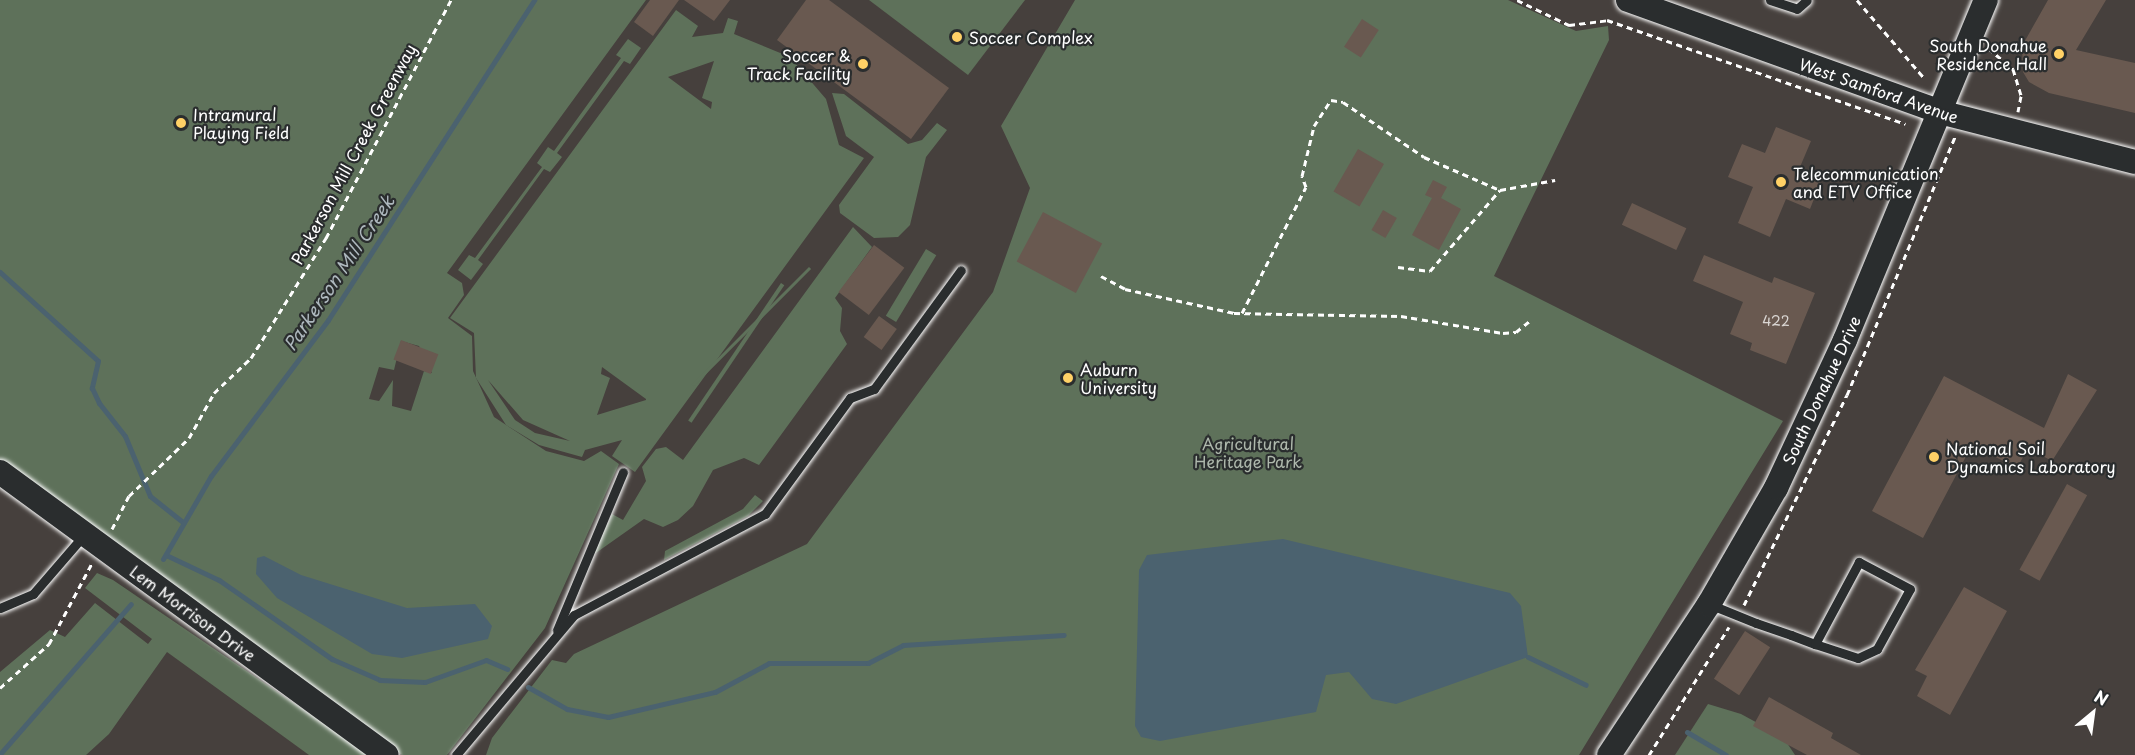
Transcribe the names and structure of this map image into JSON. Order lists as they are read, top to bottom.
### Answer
{
  "streets": {
    "street": ["West Samford Avenue", "South Donahue Drive", "Lem Morrison Drive"],
    "path": ["Parkerson Mill Creek Greenway"]
  },
  "crossings": [
    ["West Samford Avenue", "South Donahue Drive"],
    ["Parkerson Mill Creek Greenway", "Lem Morrison Drive"]
  ],
  "water": ["Parkerson Mill Creek"],
  "parks": ["Agricultural Heritage Park"],
  "places": [
    "Soccer Complex",
    "South Donahue Residence Hall",
    "Soccer & Track Facility",
    "Intramural Playing Field",
    "Telecommunication and ETV Office",
    "Auburn University",
    "National Soil Dynamics Laboratory"
  ],
  "house_numbers": ["422"],
  "north": "top right"
}
